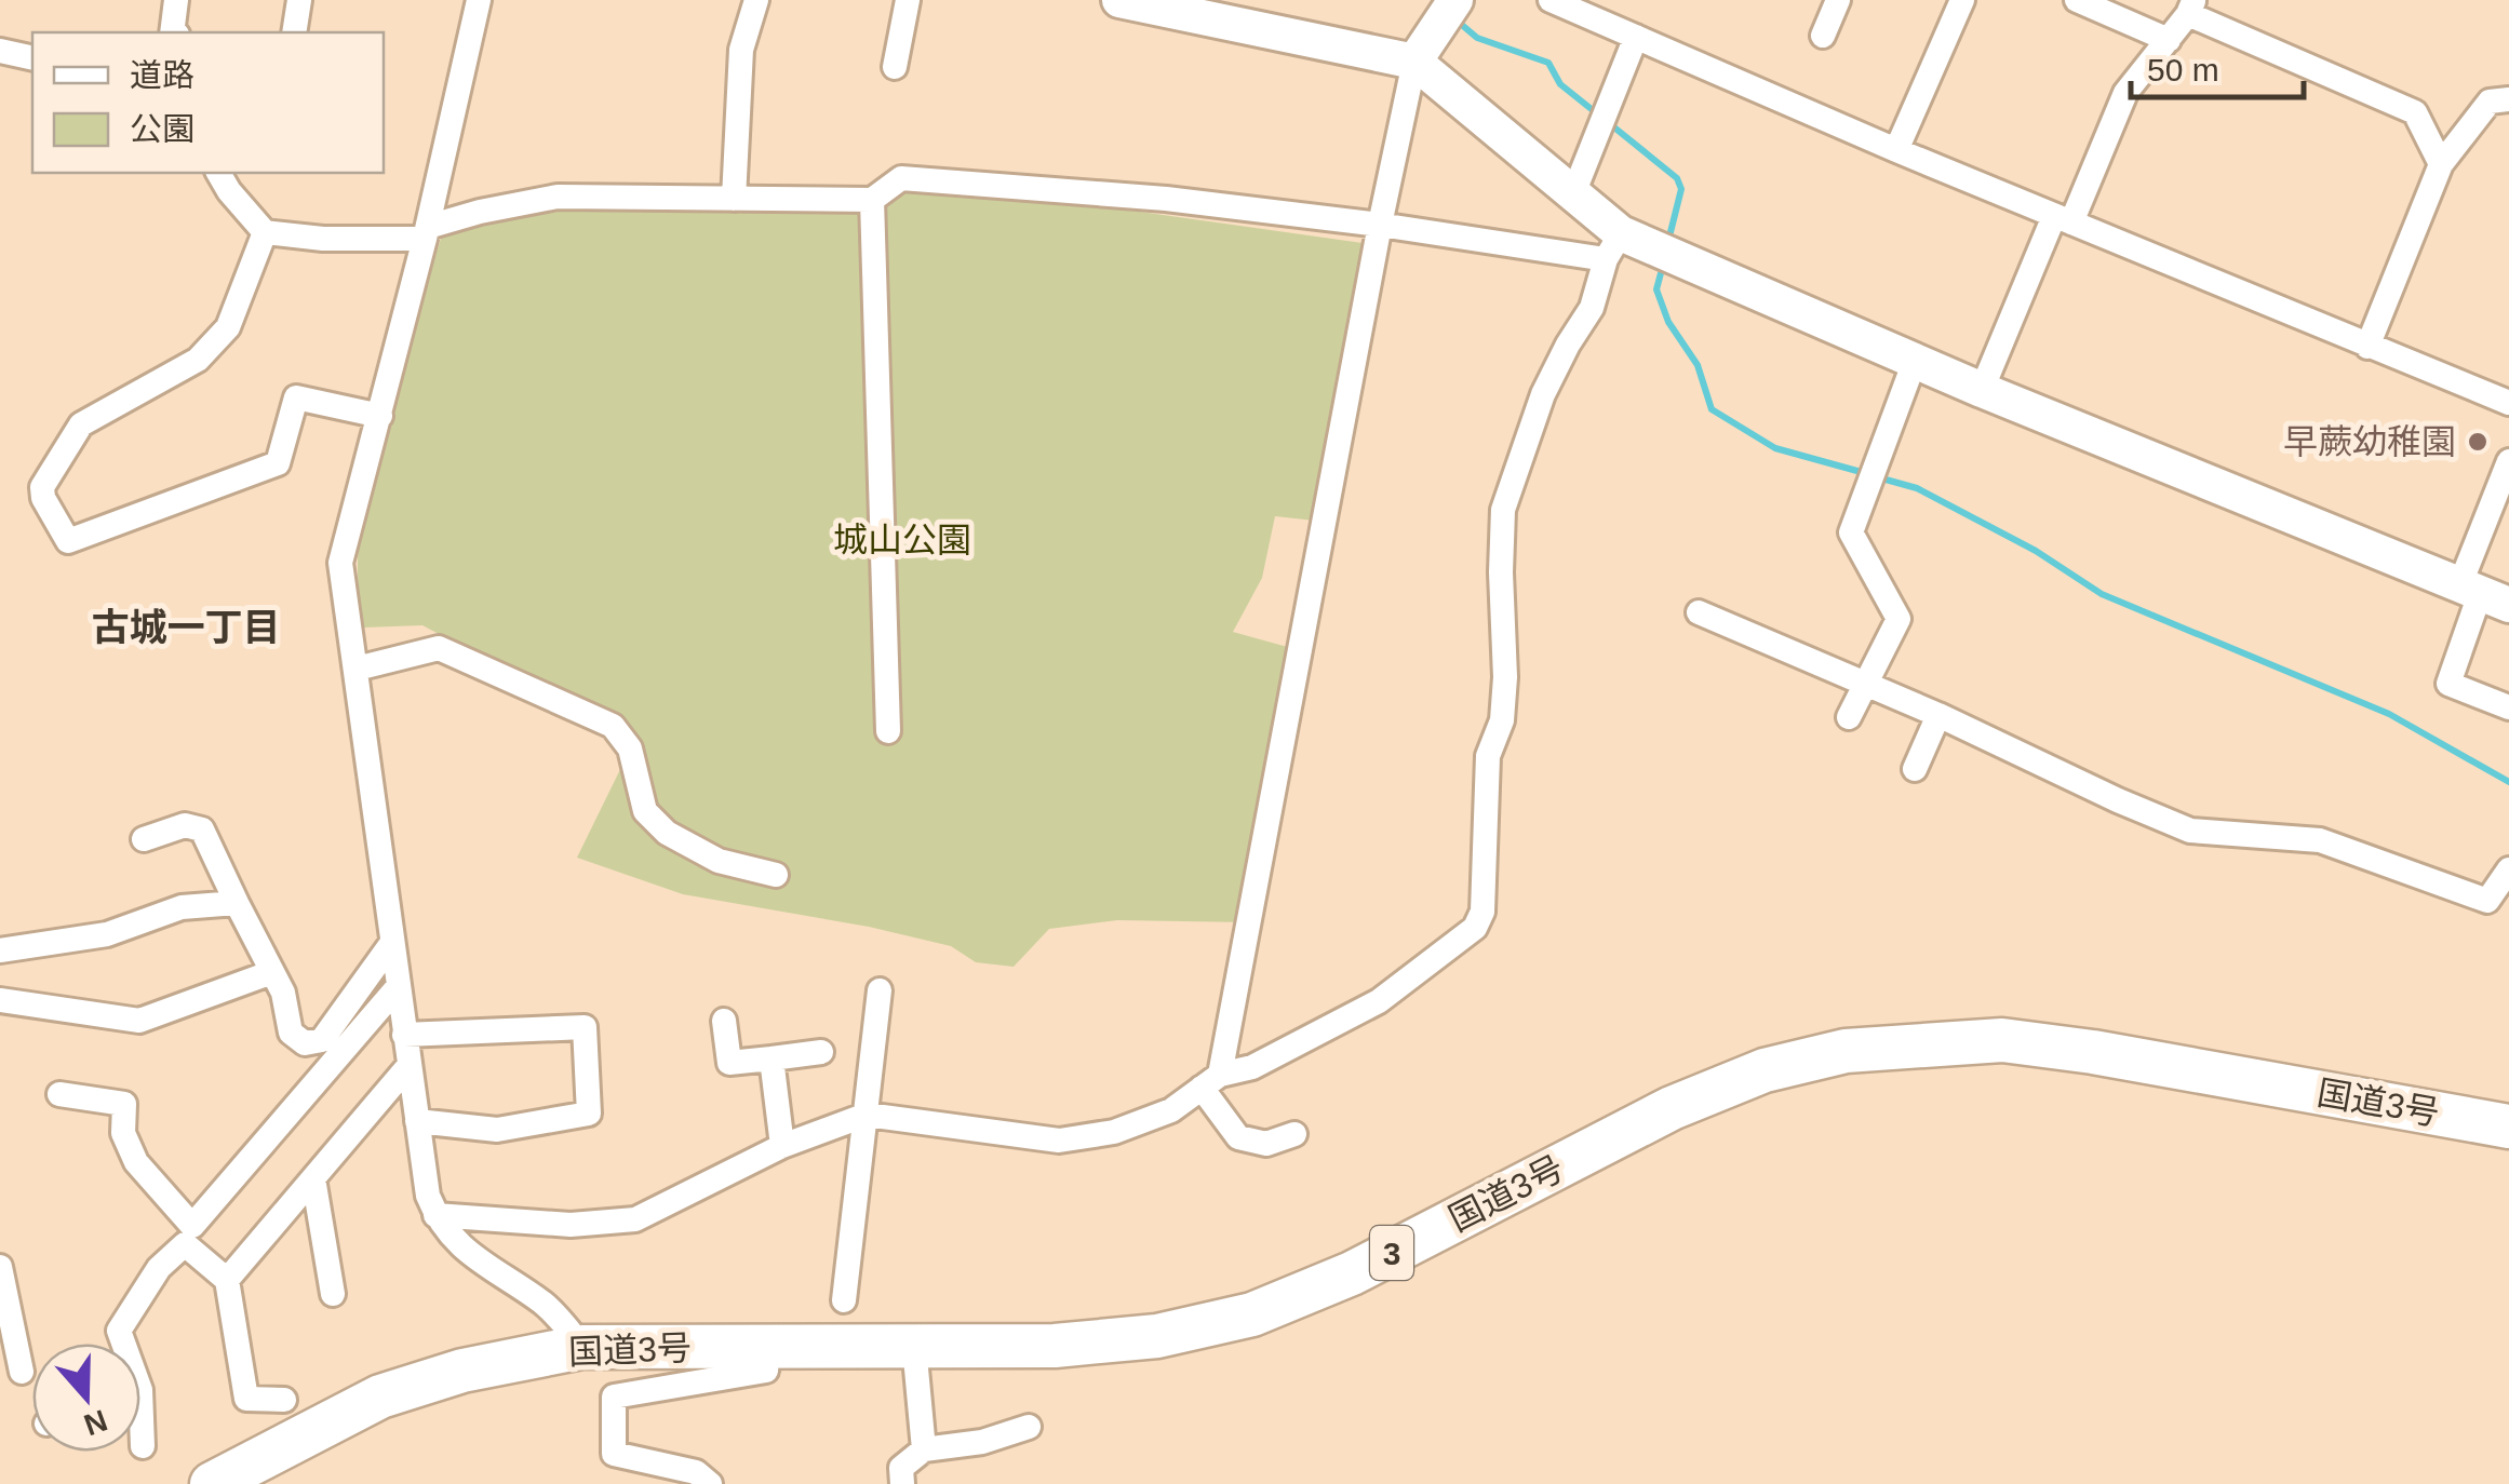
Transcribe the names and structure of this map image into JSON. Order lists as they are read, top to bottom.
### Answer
{
  "streets": {
    "highway": ["国道3号", "3"]
  },
  "districts": ["古城一丁目"],
  "parks": ["城山公園"],
  "places": ["早蕨幼稚園"],
  "legend": ["道路", "公園"],
  "scale_bar": "50 m",
  "north": "bottom"
}
